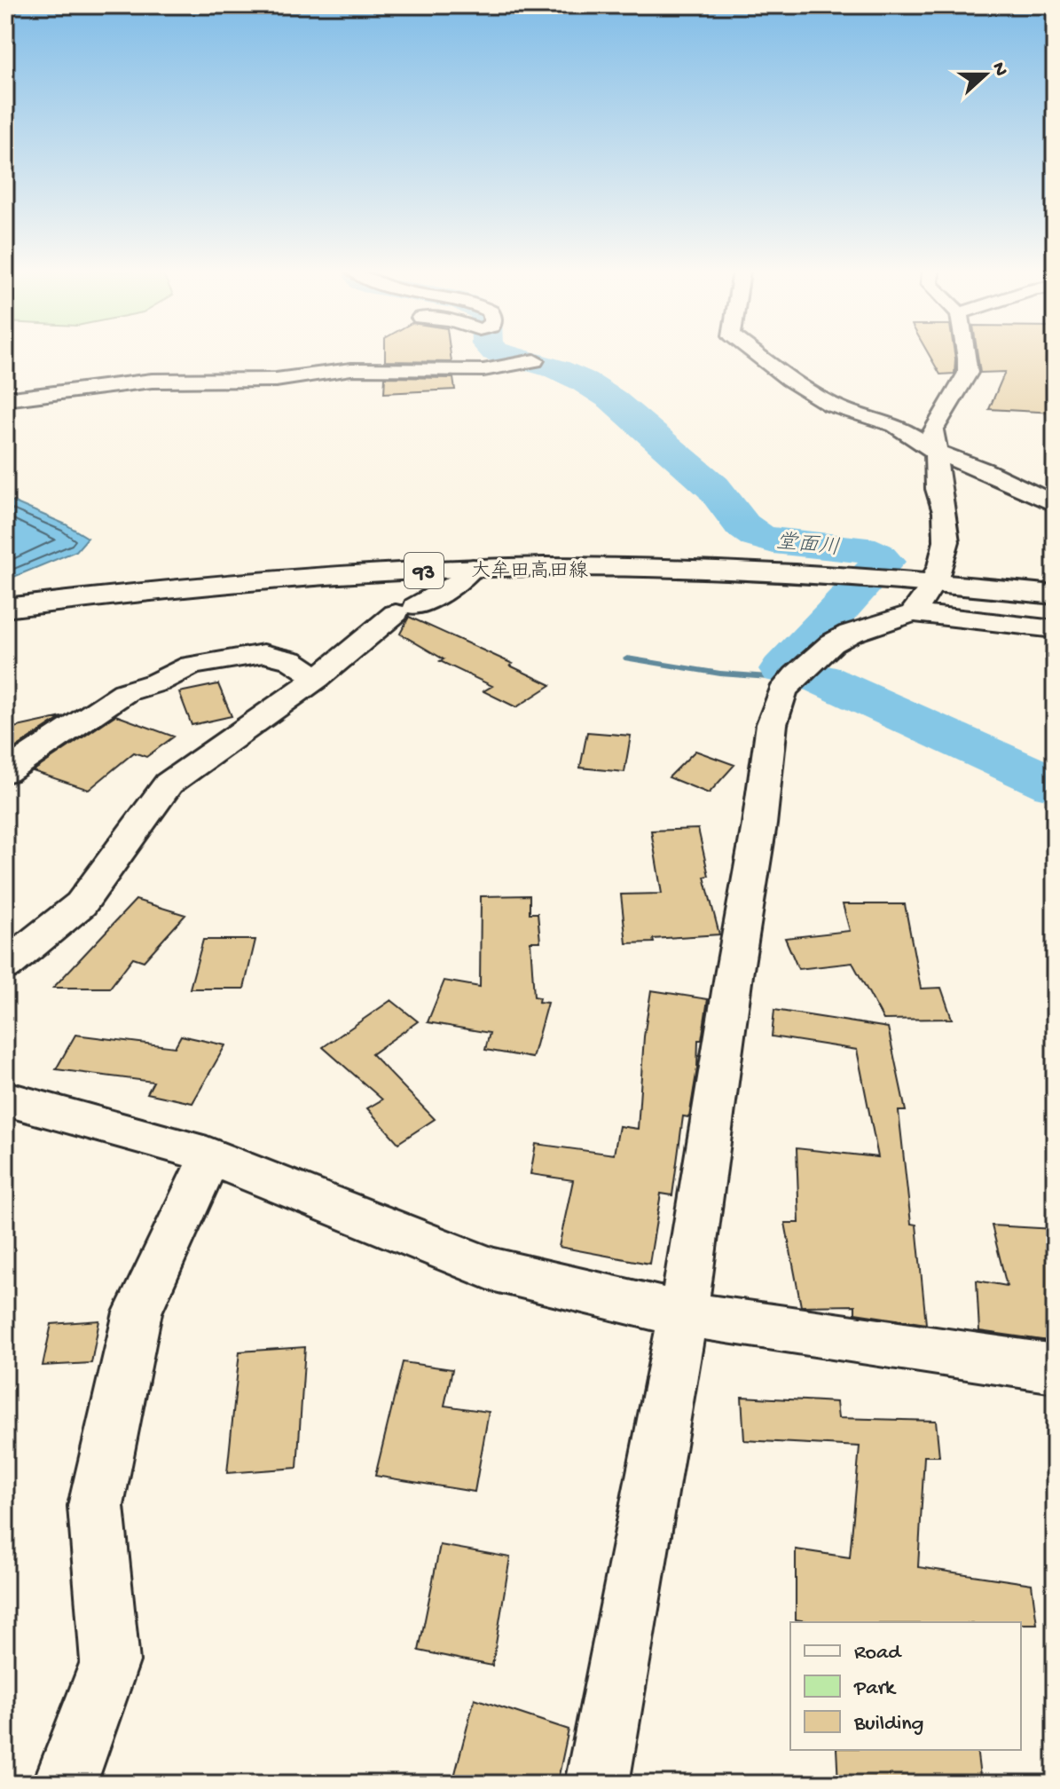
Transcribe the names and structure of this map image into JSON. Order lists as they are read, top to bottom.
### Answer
{
  "streets": {
    "main road": ["大牟田高田線", "93"]
  },
  "water": ["堂面川"],
  "legend": ["Road", "Park", "Building"],
  "north": "right"
}
